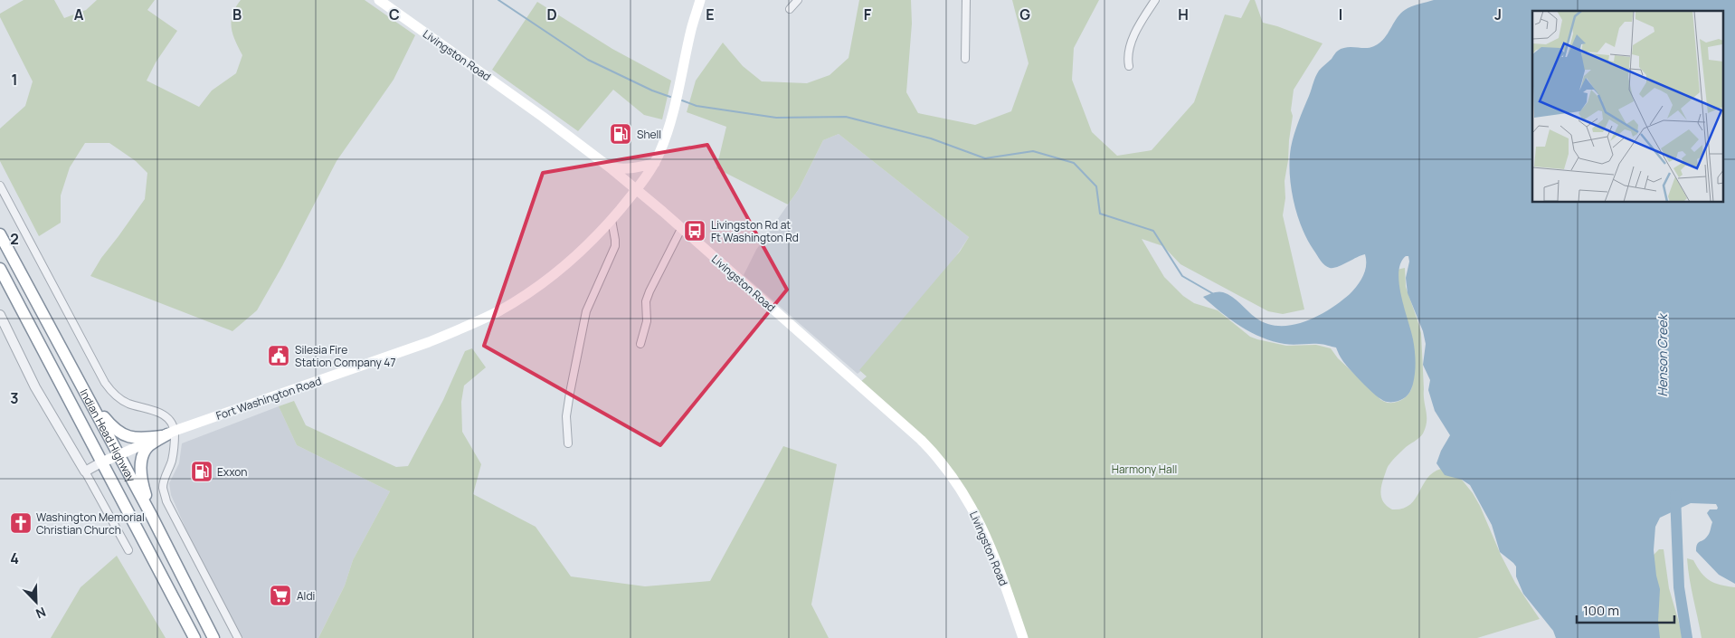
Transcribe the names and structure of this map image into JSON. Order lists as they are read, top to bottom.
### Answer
{
  "streets": {
    "highway": ["Indian Head Highway"],
    "main road": ["Livingston Road", "Fort Washington Road"]
  },
  "crossings": [
    ["Livingston Road", "Fort Washington Road"],
    ["Fort Washington Road", "Indian Head Highway"]
  ],
  "water": ["Henson Creek"],
  "parks": ["Harmony Hall"],
  "places": {
    "fuel station": ["Shell", "Exxon"],
    "bus stop": ["Livingston Rd at Ft Washington Rd"],
    "public building": ["Silesia Fire Station Company 47"],
    "church": ["Washington Memorial Christian Church"],
    "supermarket": ["Aldi"]
  },
  "scale_bar": "100 m",
  "north": "bottom right",
  "grid": {
    "columns": [
      "A",
      "B",
      "C",
      "D",
      "E",
      "F",
      "G",
      "H",
      "I",
      "J"
    ],
    "rows": [
      "1",
      "2",
      "3",
      "4"
    ]
  }
}
